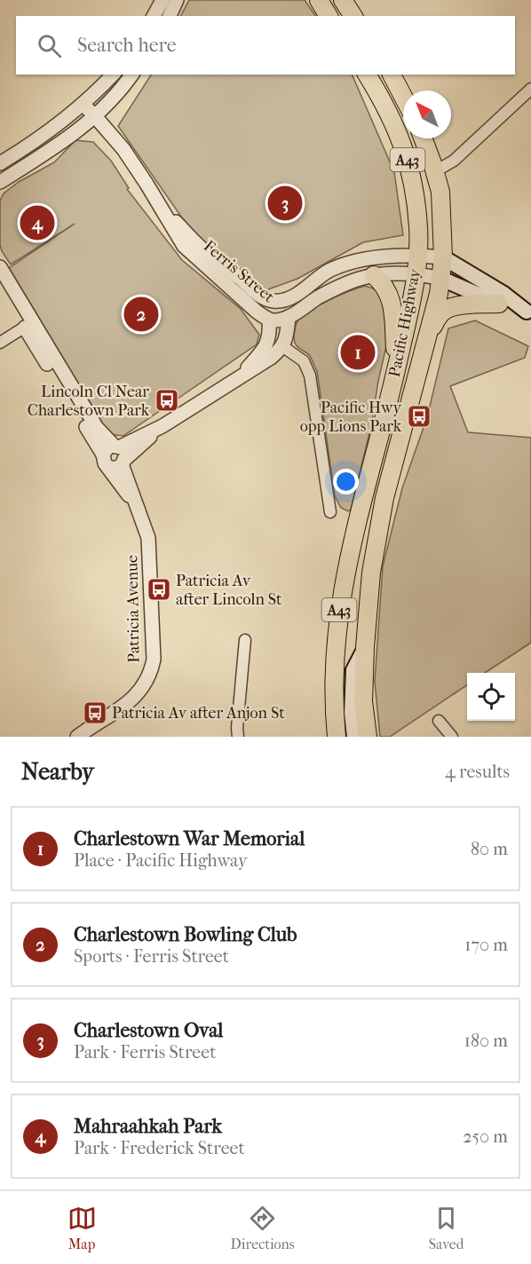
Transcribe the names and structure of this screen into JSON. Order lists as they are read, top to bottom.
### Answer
{
  "streets": {
    "highway": ["A43", "Pacific Highway"],
    "street": ["Ferris Street", "Patricia Avenue"]
  },
  "crossings": [
    ["Ferris Street", "Pacific Highway"]
  ],
  "places": {
    "bus stop": [
      "Lincoln Cl Near Charlestown Park",
      "Pacific Hwy opp Lions Park",
      "Patricia Av after Lincoln St",
      "Patricia Av after Anjon St"
    ]
  },
  "north": "top left",
  "page": {
    "search": "Search here",
    "pins": [
      "3",
      "4",
      "2",
      "1"
    ],
    "heading": ["Nearby", "4 results"],
    "list": [
      {
        "mark": "1",
        "name": "Charlestown War Memorial",
        "note": "Place · Pacific Highway",
        "value": "80 m"
      },
      {
        "mark": "2",
        "name": "Charlestown Bowling Club",
        "note": "Sports · Ferris Street",
        "value": "170 m"
      },
      {
        "mark": "3",
        "name": "Charlestown Oval",
        "note": "Park · Ferris Street",
        "value": "180 m"
      },
      {
        "mark": "4",
        "name": "Mahraahkah Park",
        "note": "Park · Frederick Street",
        "value": "250 m"
      }
    ],
    "nav": ["Map", "Directions", "Saved"]
  }
}
